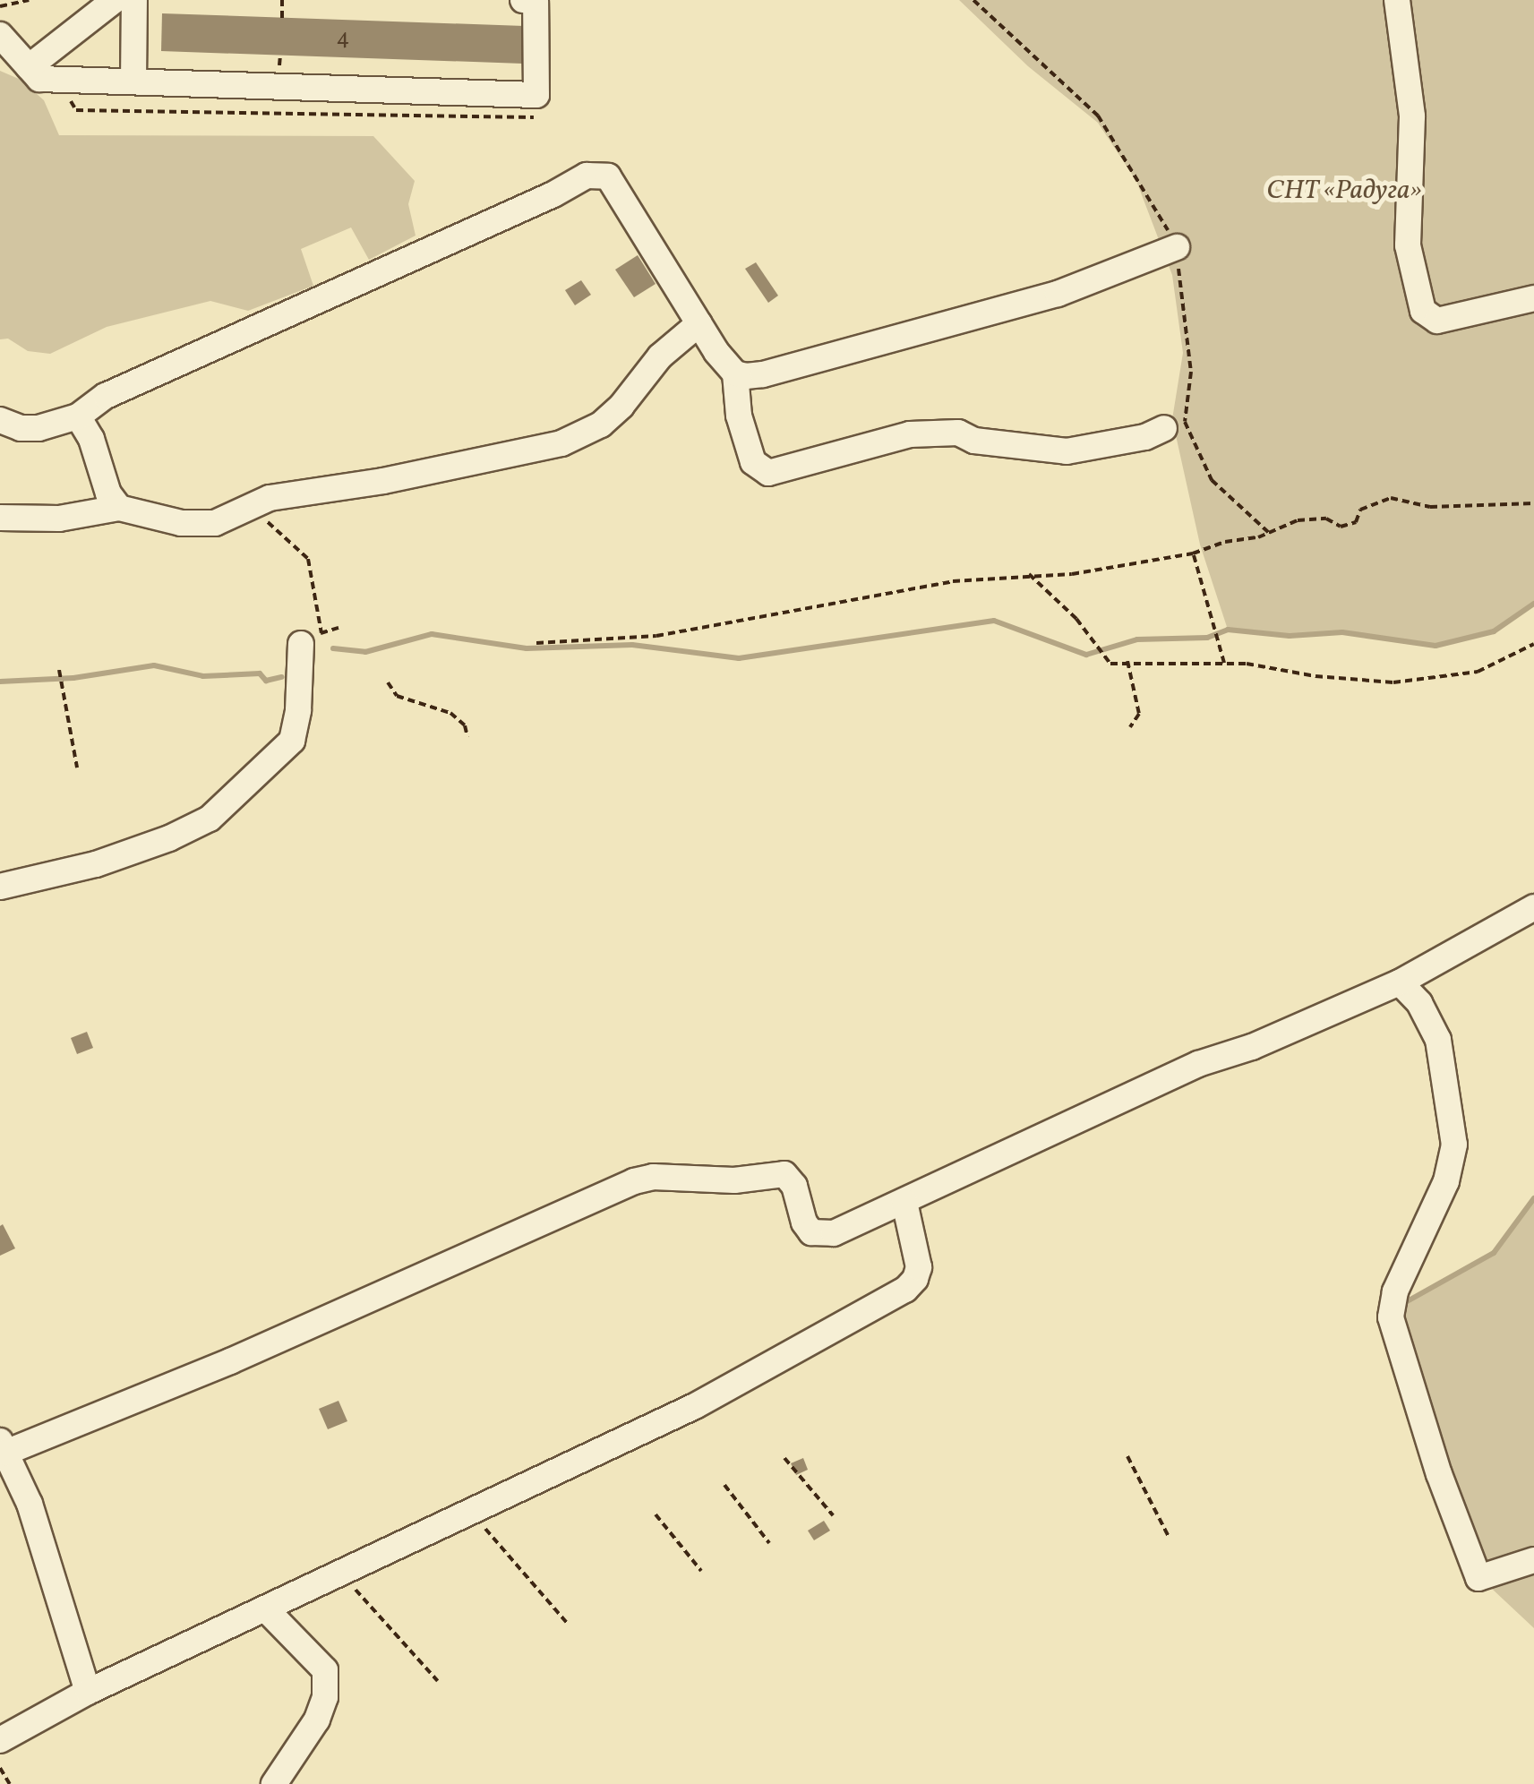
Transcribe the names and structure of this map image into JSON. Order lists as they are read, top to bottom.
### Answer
{
  "parks": ["СНТ «Радуга»"],
  "house_numbers": ["4"]
}
